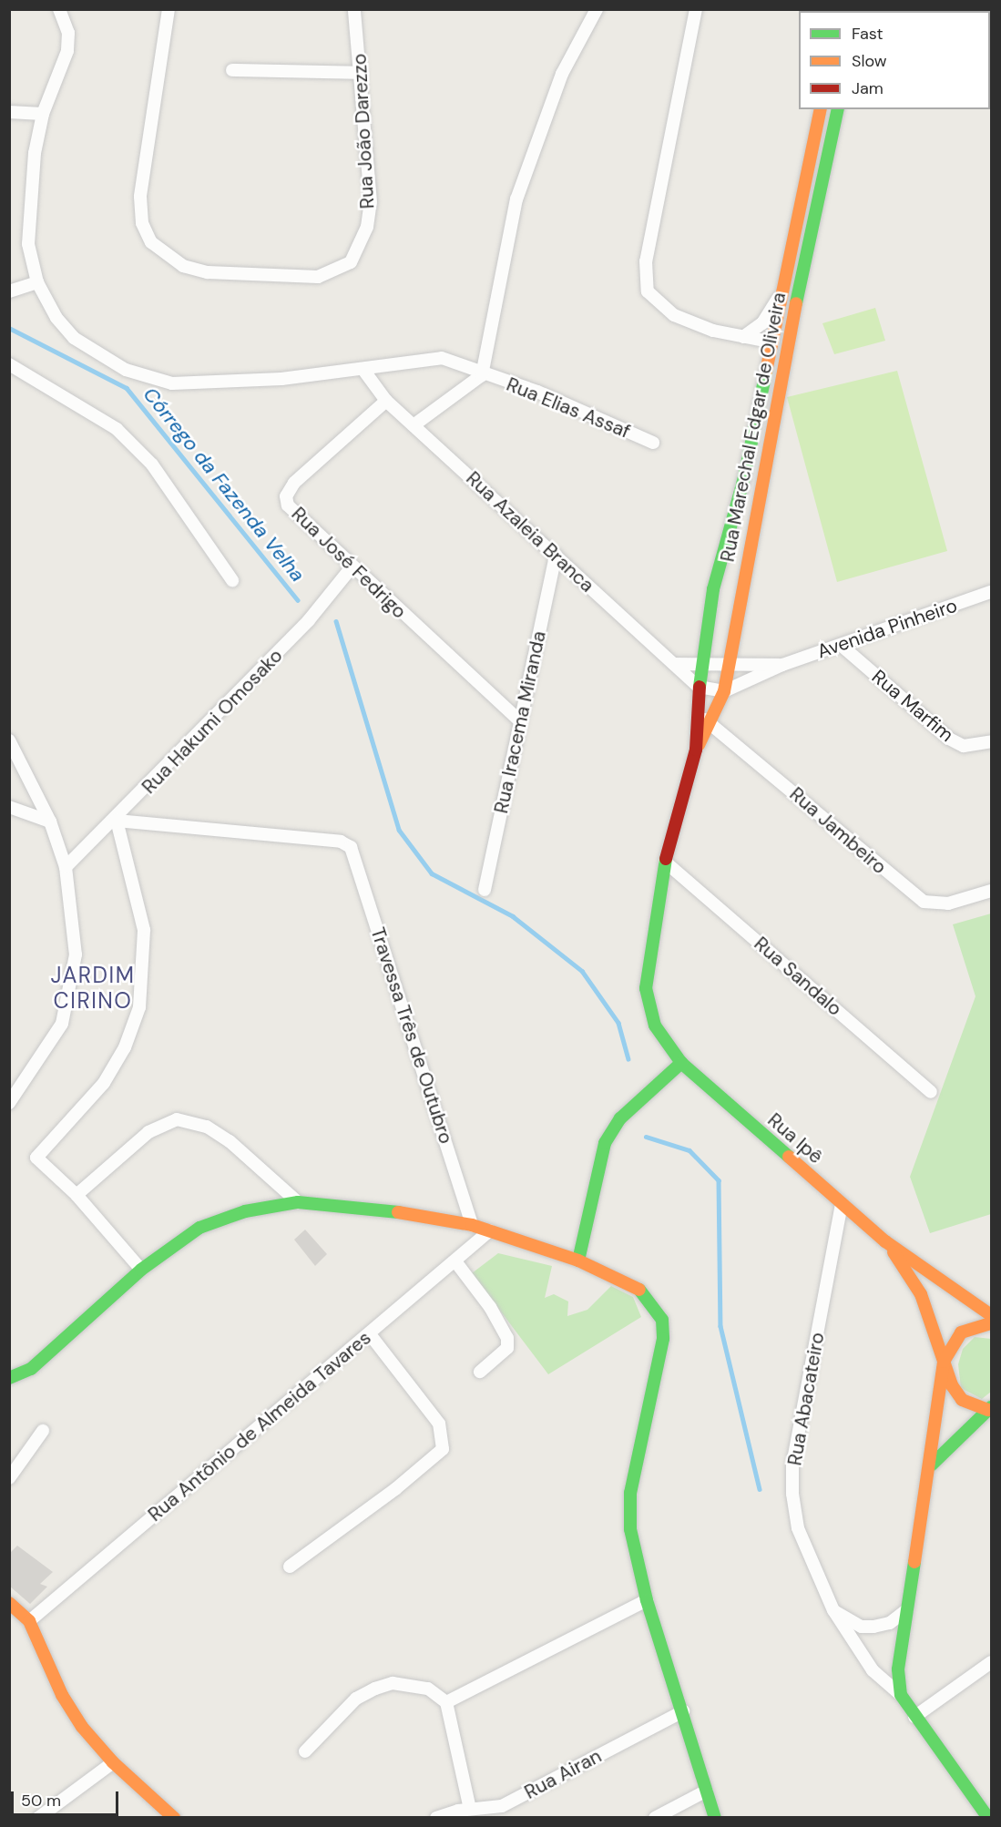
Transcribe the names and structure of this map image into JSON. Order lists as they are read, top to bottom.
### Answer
{
  "streets": {
    "main road": ["Rua Marechal Edgar de Oliveira", "Rua Ipê"],
    "street": [
      "Rua João Darezzo",
      "Rua Elias Assaf",
      "Rua Azaleia Branca",
      "Rua José Fedrigo",
      "Avenida Pinheiro",
      "Rua Marfim",
      "Rua Hakumi Omosako",
      "Rua Iracema Miranda",
      "Rua Jambeiro",
      "Rua Sandalo",
      "Travessa Três de Outubro",
      "Rua Abacateiro",
      "Rua Antônio de Almeida Tavares",
      "Rua Airan"
    ]
  },
  "crossings": [
    ["Rua Elias Assaf", "Rua Azaleia Branca"],
    ["Rua Marechal Edgar de Oliveira", "Rua Azaleia Branca"],
    ["Rua Marechal Edgar de Oliveira", "Avenida Pinheiro"],
    ["Rua Marechal Edgar de Oliveira", "Rua Jambeiro"],
    ["Rua Marechal Edgar de Oliveira", "Rua Sandalo"],
    ["Rua Marechal Edgar de Oliveira", "Rua Ipê"],
    ["Rua Azaleia Branca", "Rua José Fedrigo"],
    ["Rua Azaleia Branca", "Rua Iracema Miranda"],
    ["Rua José Fedrigo", "Rua Hakumi Omosako"],
    ["Rua José Fedrigo", "Rua Iracema Miranda"],
    ["Avenida Pinheiro", "Rua Marfim"],
    ["Rua Hakumi Omosako", "Travessa Três de Outubro"],
    ["Rua Ipê", "Rua Abacateiro"]
  ],
  "districts": ["JARDIM CIRINO"],
  "water": ["Córrego da Fazenda Velha"],
  "legend": ["Fast", "Slow", "Jam"],
  "scale_bar": "50 m"
}
